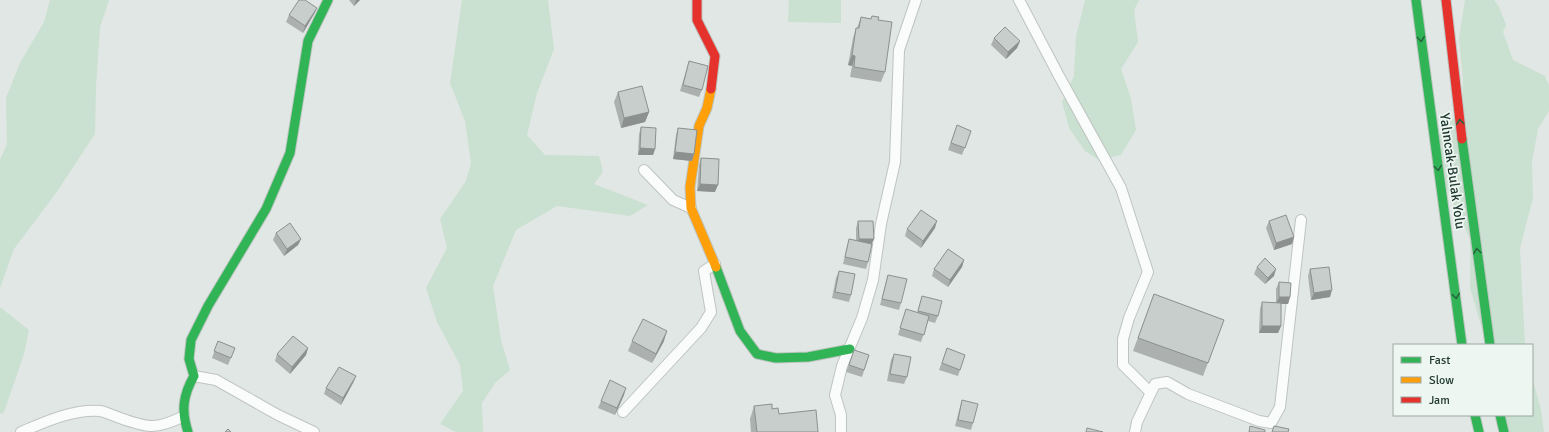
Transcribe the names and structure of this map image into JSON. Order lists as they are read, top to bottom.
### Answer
{
  "streets": {
    "street": ["Yalıncak-Bulak Yolu"]
  },
  "legend": ["Fast", "Slow", "Jam"]
}
